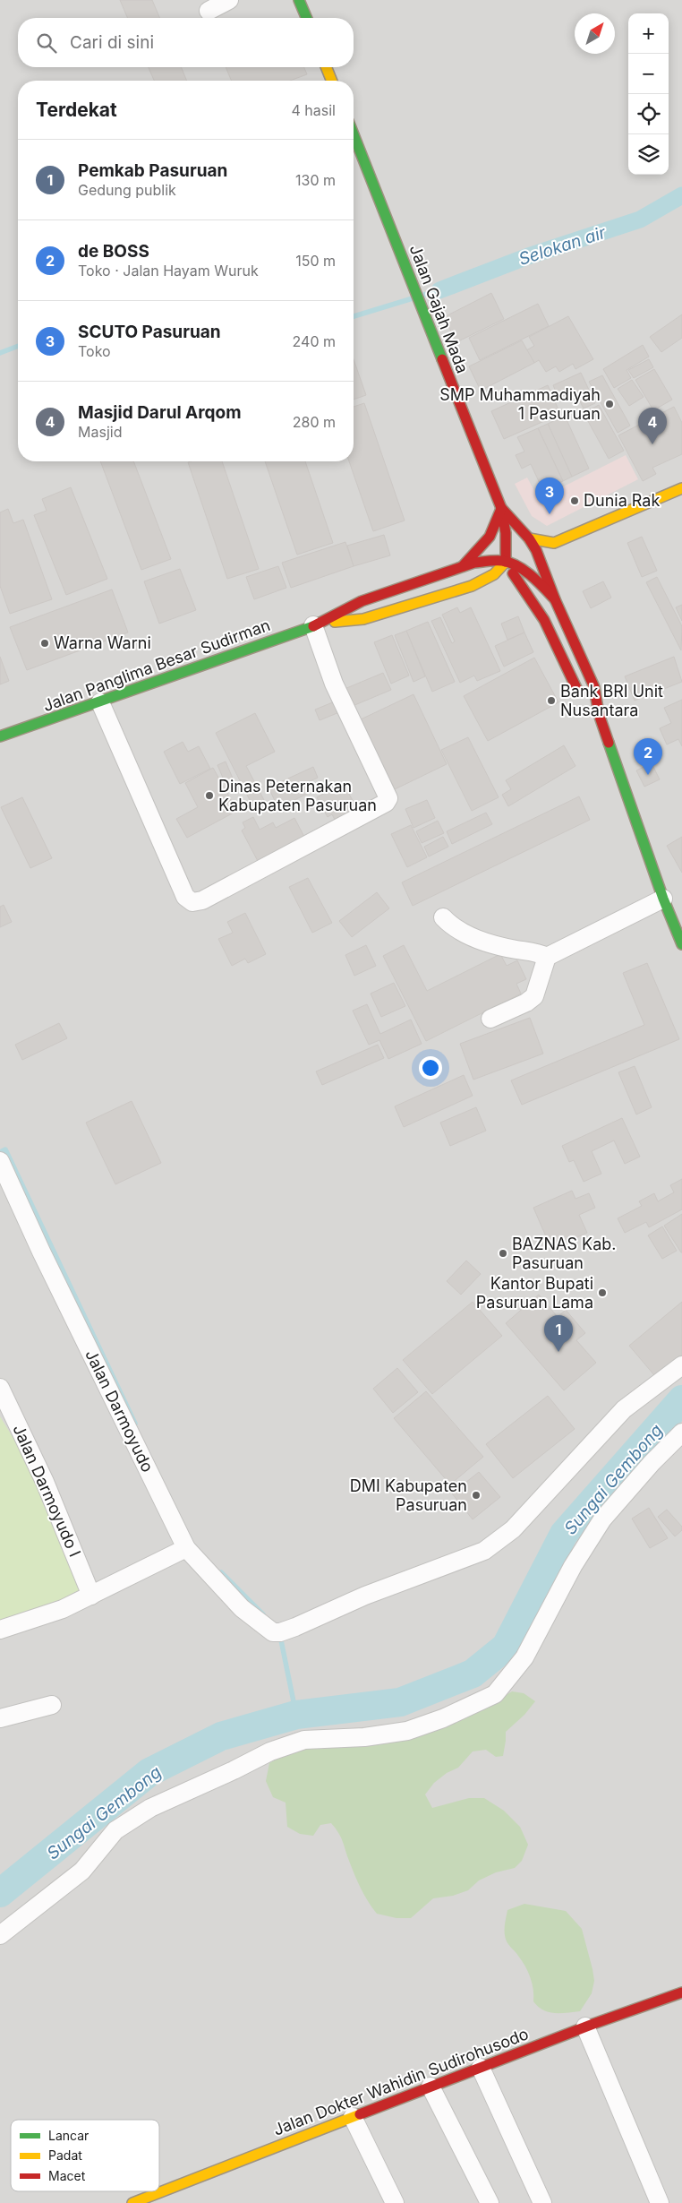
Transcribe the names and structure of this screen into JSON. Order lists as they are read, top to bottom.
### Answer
{
  "streets": {
    "main road": ["Jalan Gajah Mada", "Jalan Panglima Besar Sudirman", "Jalan Dokter Wahidin Sudirohusodo"],
    "street": ["Jalan Darmoyudo", "Jalan Darmoyudo I"]
  },
  "water": ["Selokan air", "Sungai Gembong"],
  "places": [
    "SMP Muhammadiyah 1 Pasuruan",
    "Dunia Rak",
    "Warna Warni",
    "Bank BRI Unit Nusantara",
    "Dinas Peternakan Kabupaten Pasuruan",
    "BAZNAS Kab. Pasuruan",
    "Kantor Bupati Pasuruan Lama",
    "DMI Kabupaten Pasuruan"
  ],
  "legend": ["Lancar", "Padat", "Macet"],
  "north": "top right",
  "page": {
    "map_buttons": ["+", "−"],
    "search": "Cari di sini",
    "heading": ["Terdekat", "4 hasil"],
    "list": [
      {
        "mark": "1",
        "name": "Pemkab Pasuruan",
        "note": "Gedung publik",
        "value": "130 m"
      },
      {
        "mark": "2",
        "name": "de BOSS",
        "note": "Toko · Jalan Hayam Wuruk",
        "value": "150 m"
      },
      {
        "mark": "3",
        "name": "SCUTO Pasuruan",
        "note": "Toko",
        "value": "240 m"
      },
      {
        "mark": "4",
        "name": "Masjid Darul Arqom",
        "note": "Masjid",
        "value": "280 m"
      }
    ],
    "pins": [
      "4",
      "3",
      "2",
      "1"
    ]
  }
}
